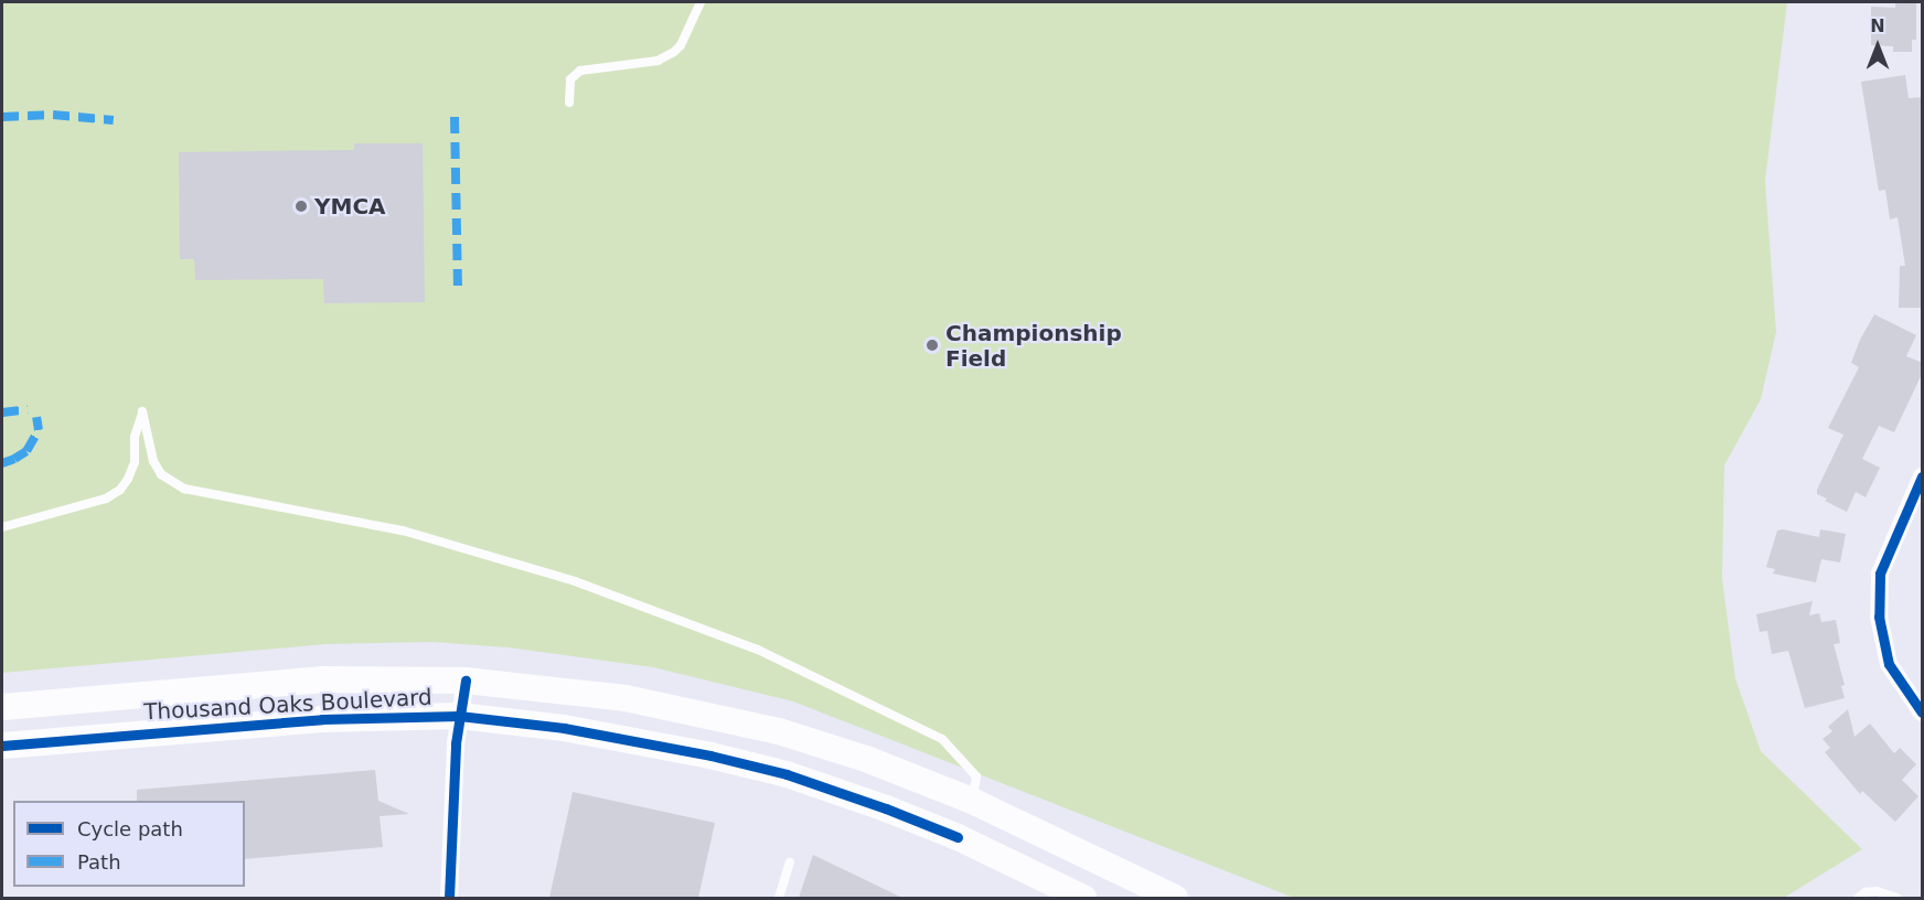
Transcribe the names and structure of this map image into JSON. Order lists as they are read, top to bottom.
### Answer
{
  "streets": {
    "main road": ["Thousand Oaks Boulevard"]
  },
  "places": ["YMCA", "Championship Field"],
  "legend": ["Cycle path", "Path"],
  "north": "top"
}
